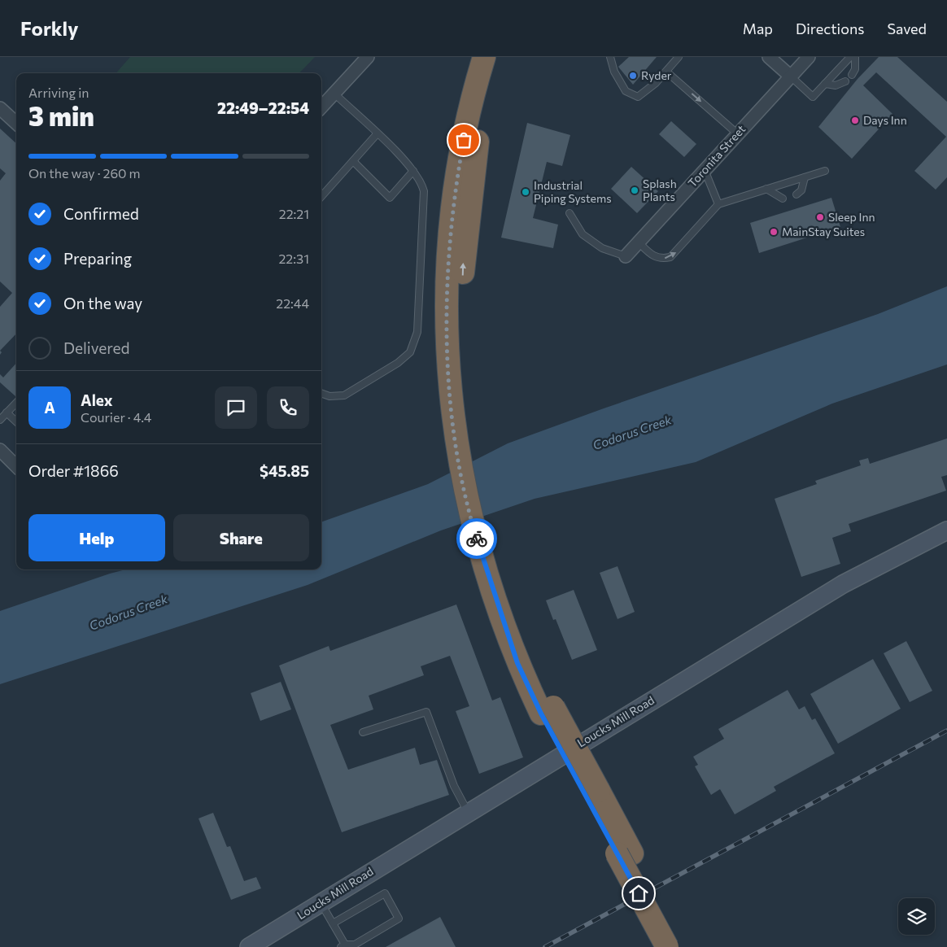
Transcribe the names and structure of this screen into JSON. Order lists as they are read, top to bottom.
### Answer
{
  "streets": {
    "street": ["Toronita Street", "Loucks Mill Road"]
  },
  "water": ["Codorus Creek"],
  "places": [
    "Ryder",
    "Days Inn",
    "Splash Plants",
    "Industrial Piping Systems",
    "Sleep Inn",
    "MainStay Suites"
  ],
  "page": {
    "header": "Forkly",
    "nav": ["Map", "Directions", "Saved"],
    "heading": ["3 min", "Arriving in", "22:49–22:54"],
    "panel": [
      "Alex",
      "Courier · 4.4",
      "Order #1866",
      "$45.85"
    ],
    "bar": "On the way · 260 m",
    "list": [
      ["Confirmed", "22:21"],
      ["Preparing", "22:31"],
      ["On the way", "22:44"],
      "Delivered"
    ],
    "round": "A",
    "buttons": ["Help", "Share"]
  }
}
